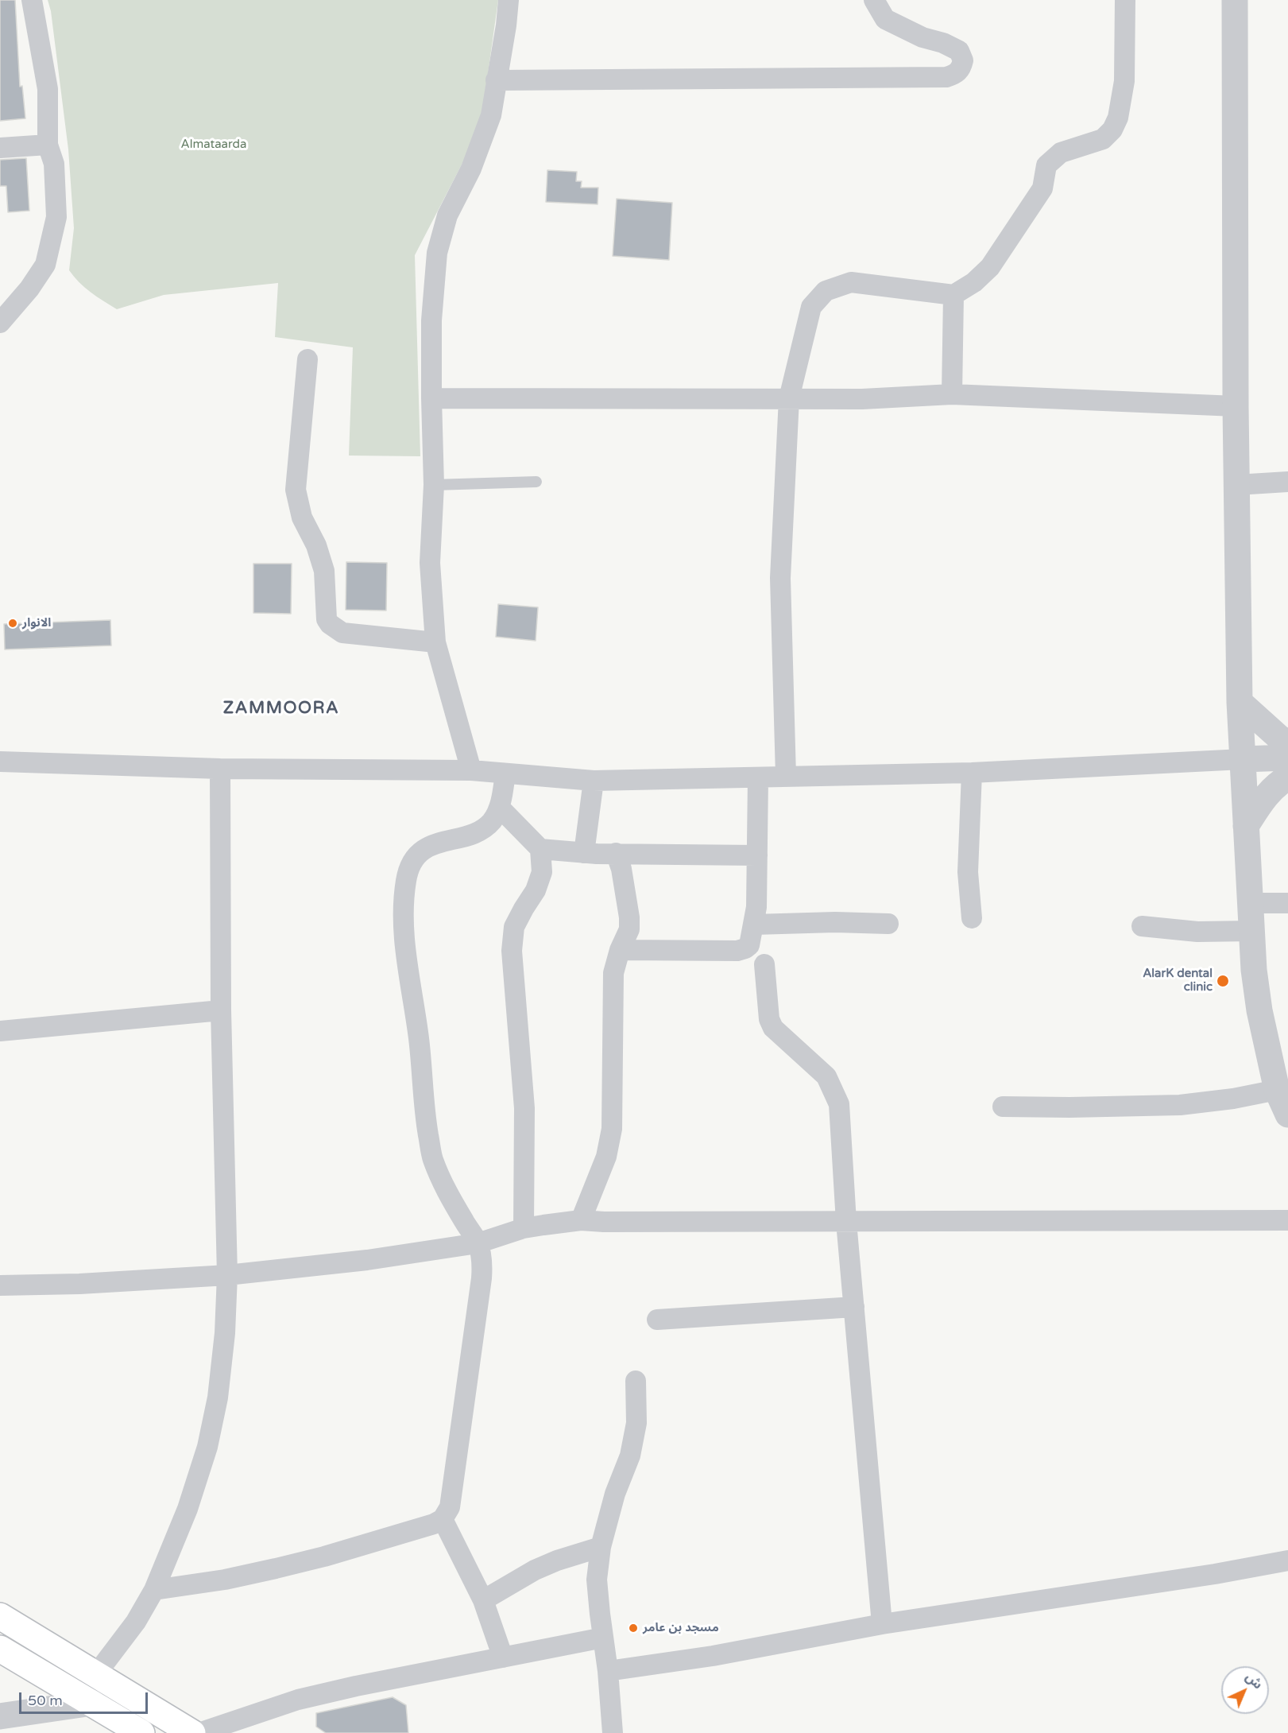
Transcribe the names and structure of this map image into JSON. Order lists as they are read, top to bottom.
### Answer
{
  "districts": ["ZAMMOORA"],
  "parks": ["Almataarda"],
  "places": ["الانوار", "AlarK dental clinic", "مسجد بن عامر"],
  "scale_bar": "50 m",
  "north": "top right"
}
